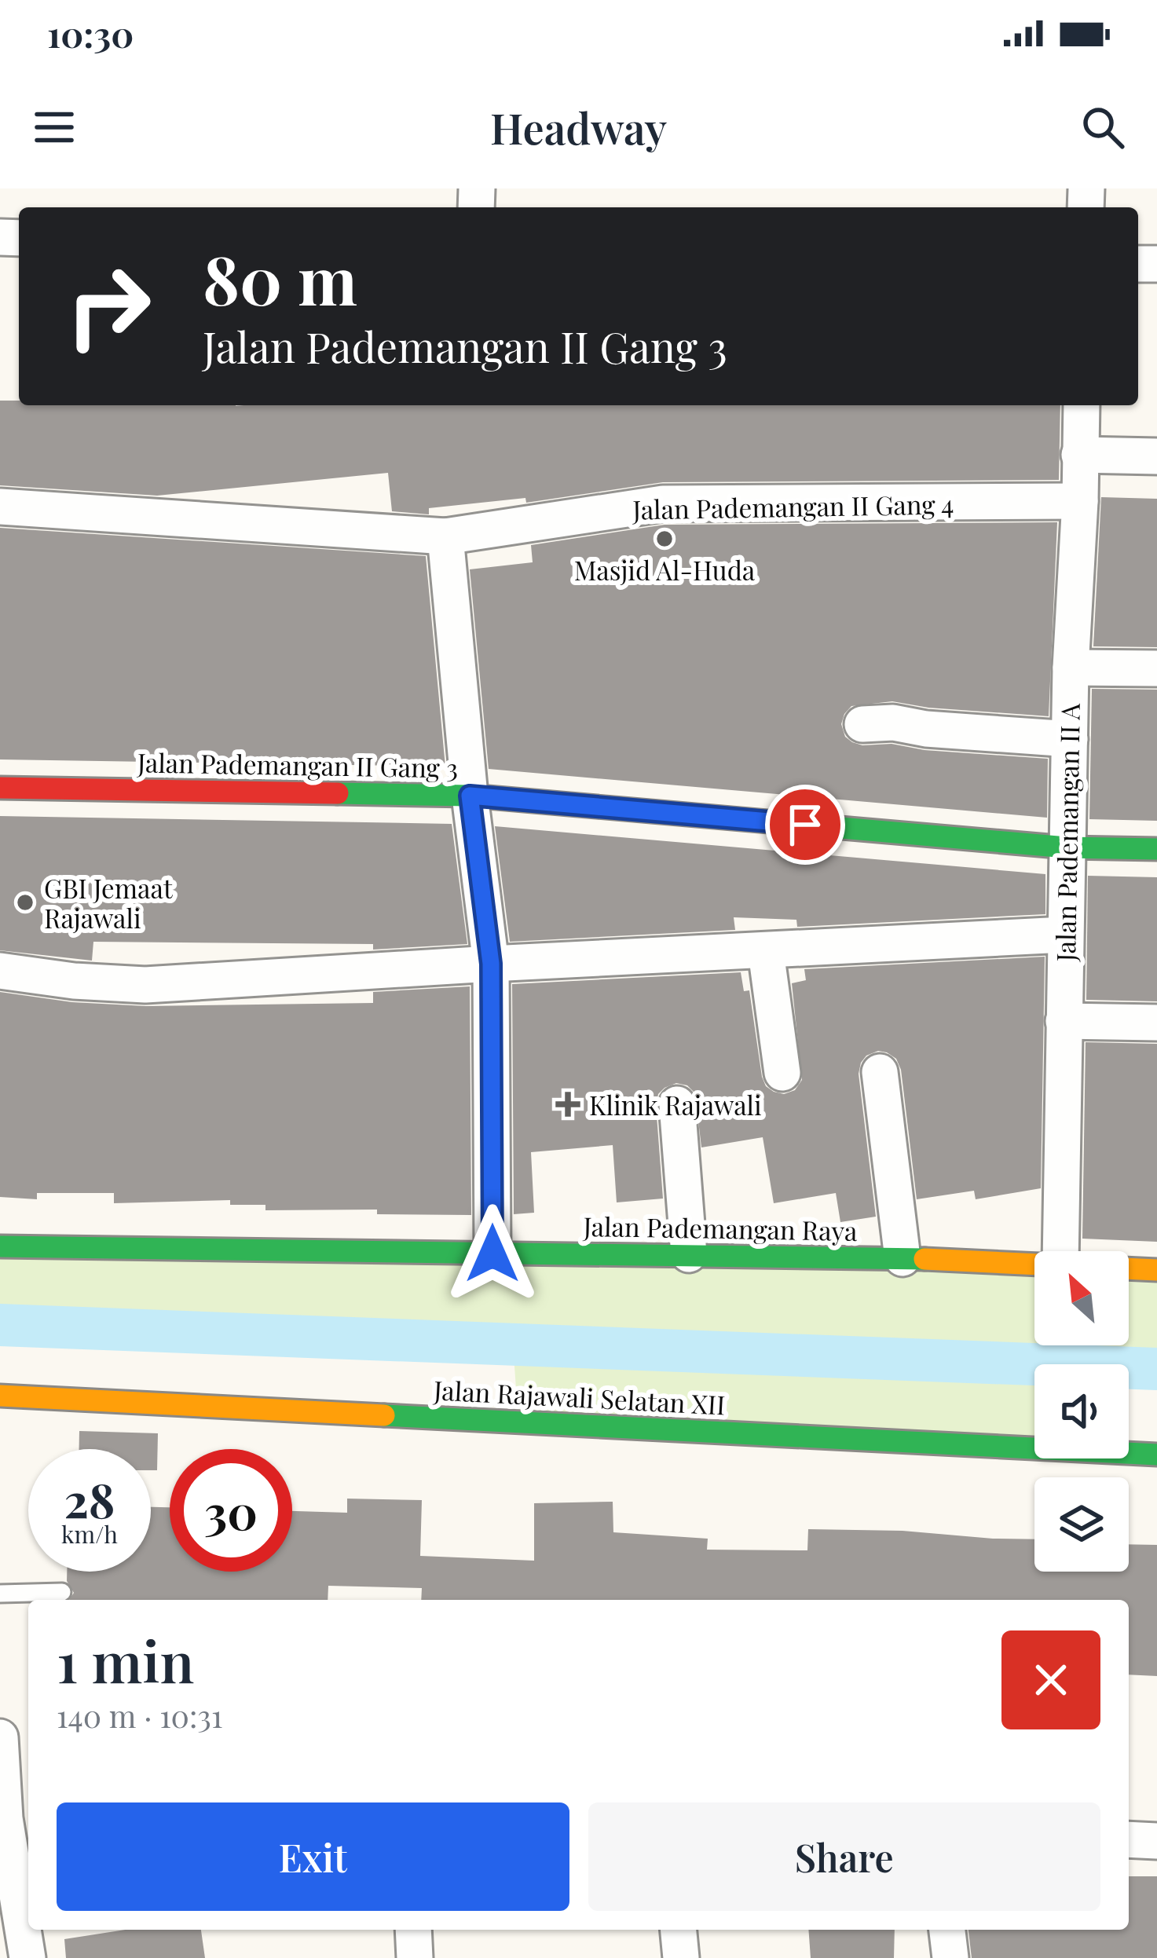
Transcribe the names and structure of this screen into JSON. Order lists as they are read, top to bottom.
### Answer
{
  "streets": {
    "street": [
      "Jalan Pademangan II Gang 4",
      "Jalan Pademangan II Gang 3",
      "Jalan Pademangan II A",
      "Jalan Pademangan Raya",
      "Jalan Rajawali Selatan XII"
    ]
  },
  "crossings": [
    ["Jalan Pademangan II Gang 4", "Jalan Pademangan II A"],
    ["Jalan Pademangan II Gang 3", "Jalan Pademangan II A"]
  ],
  "places": {
    "other": ["Masjid Al-Huda", "GBI Jemaat Rajawali"],
    "health": ["Klinik Rajawali"]
  },
  "north": "top left",
  "page": {
    "status": "10:30",
    "header": "Headway",
    "turn": ["80 m", "Jalan Pademangan II Gang 3"],
    "speed": "28 km/h",
    "limit": "30",
    "heading": ["1 min", "140 m · 10:31"],
    "buttons": ["Exit", "Share"]
  }
}
